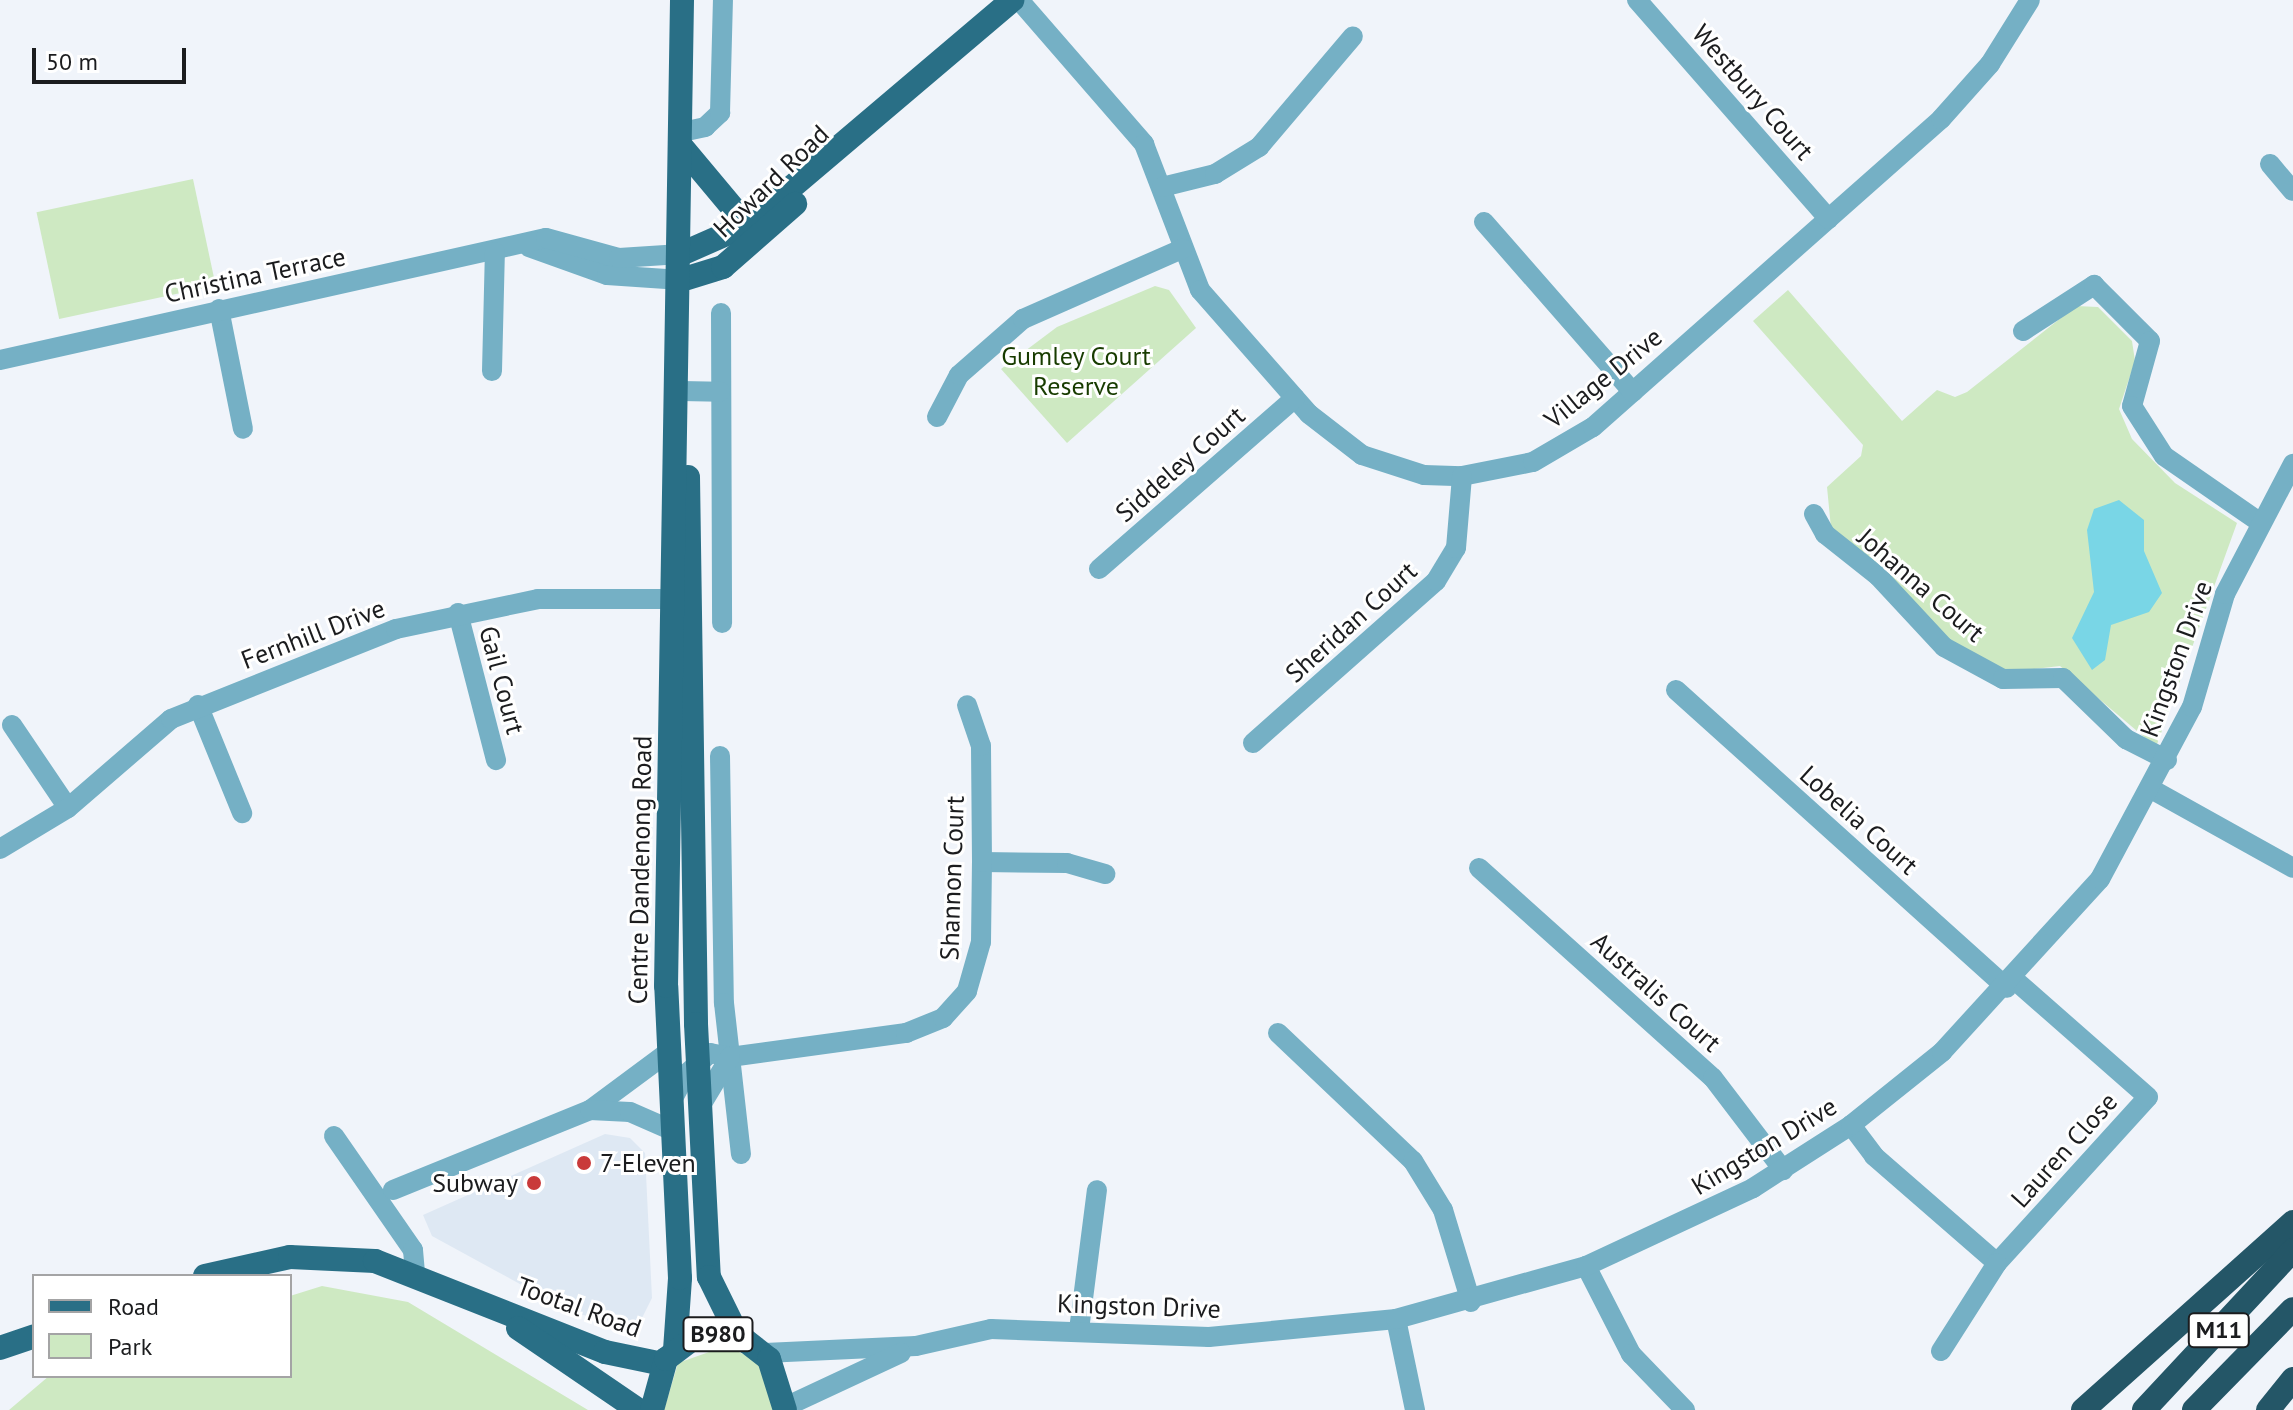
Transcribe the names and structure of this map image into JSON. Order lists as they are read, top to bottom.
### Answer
{
  "streets": {
    "highway": ["M11"],
    "main road": [
      "Howard Road",
      "Centre Dandenong Road",
      "Tootal Road",
      "B980"
    ],
    "street": [
      "Westbury Court",
      "Christina Terrace",
      "Village Drive",
      "Siddeley Court",
      "Johanna Court",
      "Sheridan Court",
      "Fernhill Drive",
      "Kingston Drive",
      "Gail Court",
      "Lobelia Court",
      "Shannon Court",
      "Australis Court",
      "Lauren Close"
    ]
  },
  "crossings": [
    ["Westbury Court", "Village Drive"],
    ["Howard Road", "Christina Terrace"],
    ["Howard Road", "Centre Dandenong Road"],
    ["Christina Terrace", "Centre Dandenong Road"],
    ["Village Drive", "Siddeley Court"],
    ["Village Drive", "Sheridan Court"],
    ["Johanna Court", "Kingston Drive"],
    ["Fernhill Drive", "Gail Court"],
    ["Fernhill Drive", "Centre Dandenong Road"],
    ["Kingston Drive", "Lobelia Court"],
    ["Kingston Drive", "Australis Court"],
    ["Kingston Drive", "Lauren Close"],
    ["Kingston Drive", "B980"],
    ["Lobelia Court", "Lauren Close"],
    ["Centre Dandenong Road", "Shannon Court"],
    ["Centre Dandenong Road", "Tootal Road"],
    ["Centre Dandenong Road", "B980"],
    ["Tootal Road", "B980"]
  ],
  "parks": ["Gumley Court Reserve"],
  "places": ["7-Eleven", "Subway"],
  "legend": ["Road", "Park"],
  "scale_bar": "50 m"
}
